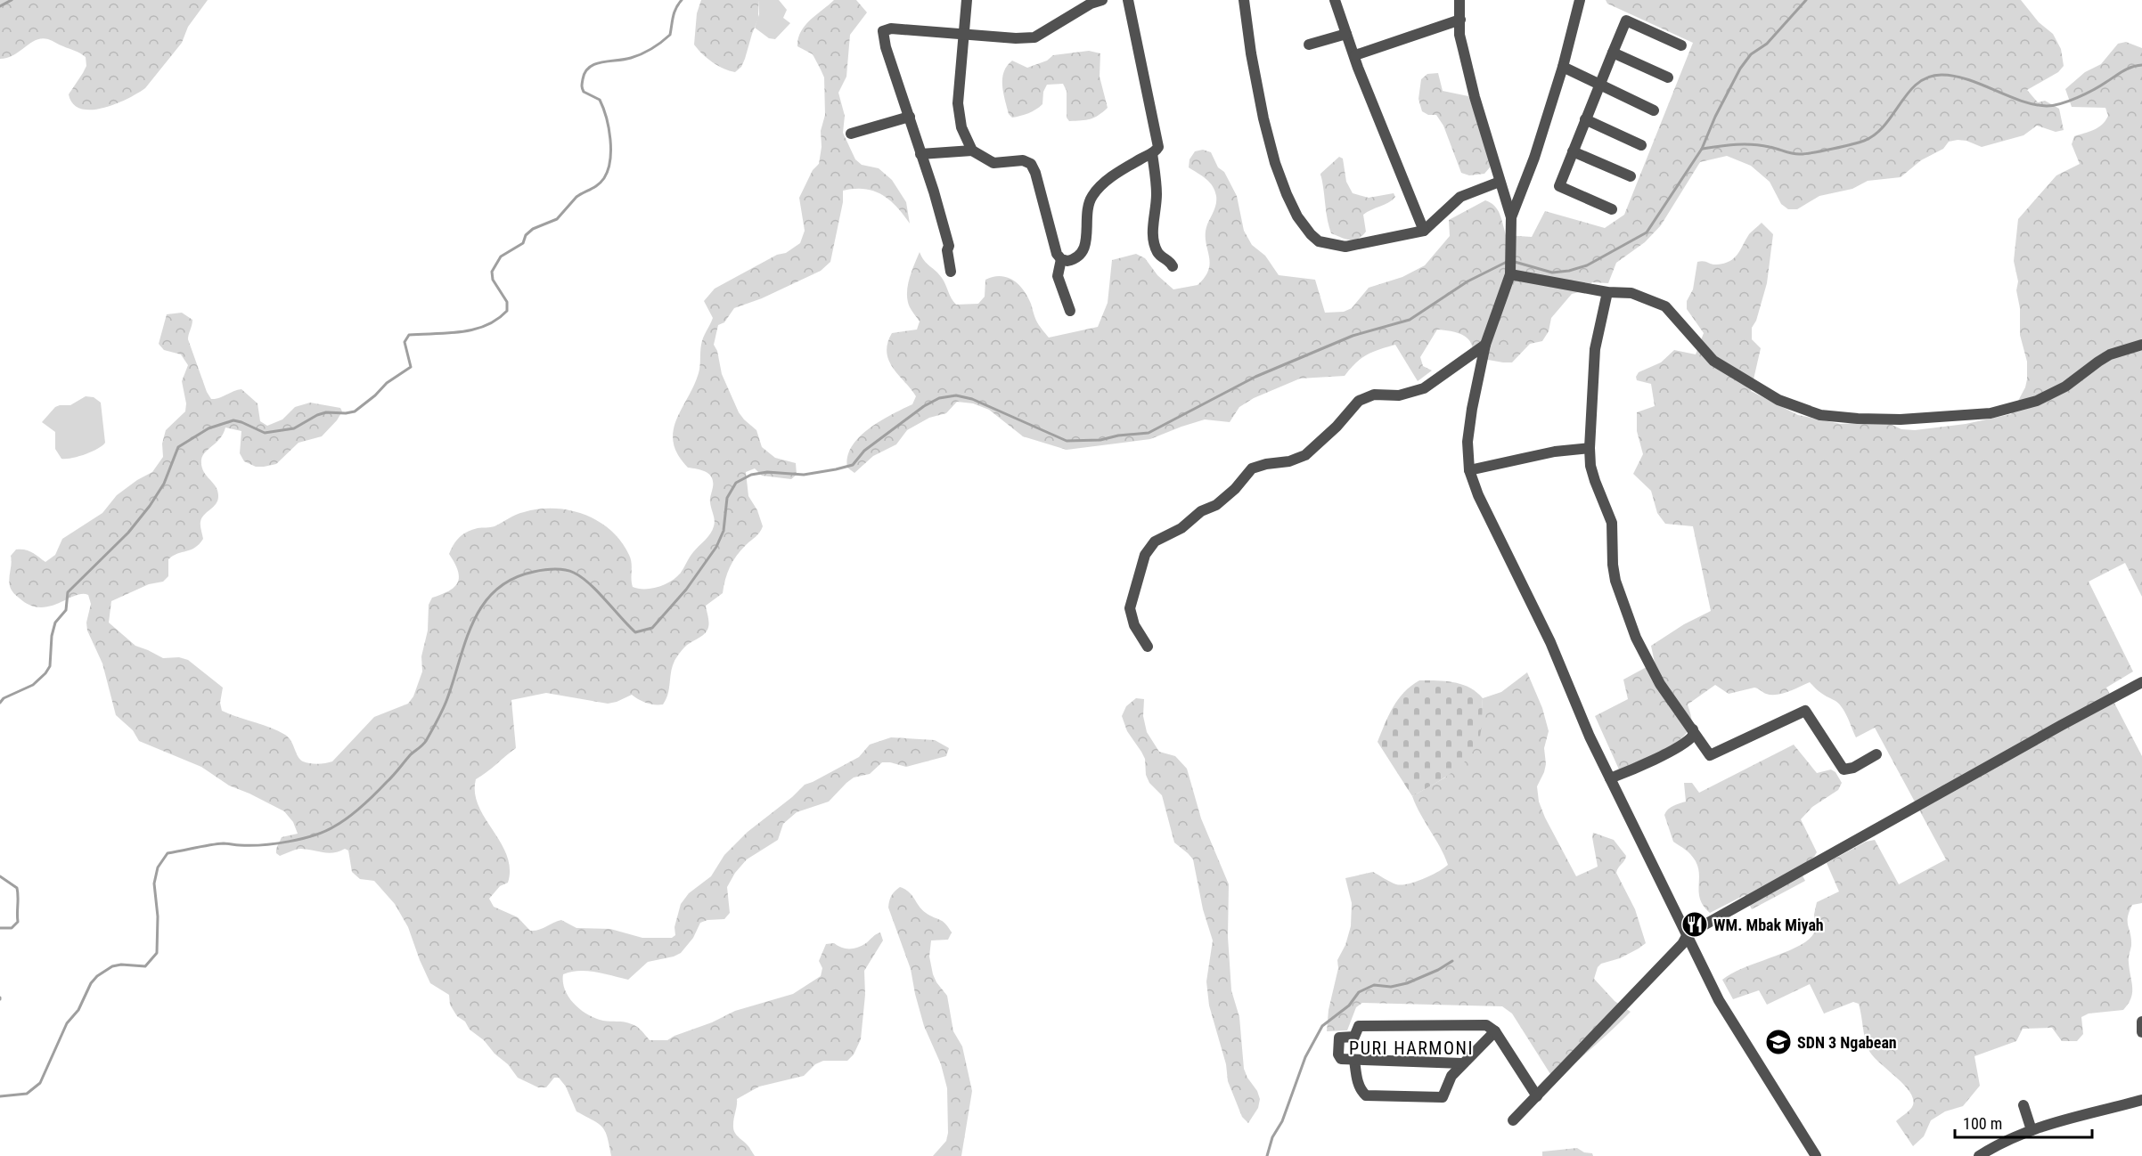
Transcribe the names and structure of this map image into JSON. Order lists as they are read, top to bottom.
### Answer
{
  "districts": ["PURI HARMONI"],
  "places": {
    "restaurant": ["WM. Mbak Miyah"],
    "school or university": ["SDN 3 Ngabean"]
  },
  "scale_bar": "100 m"
}
